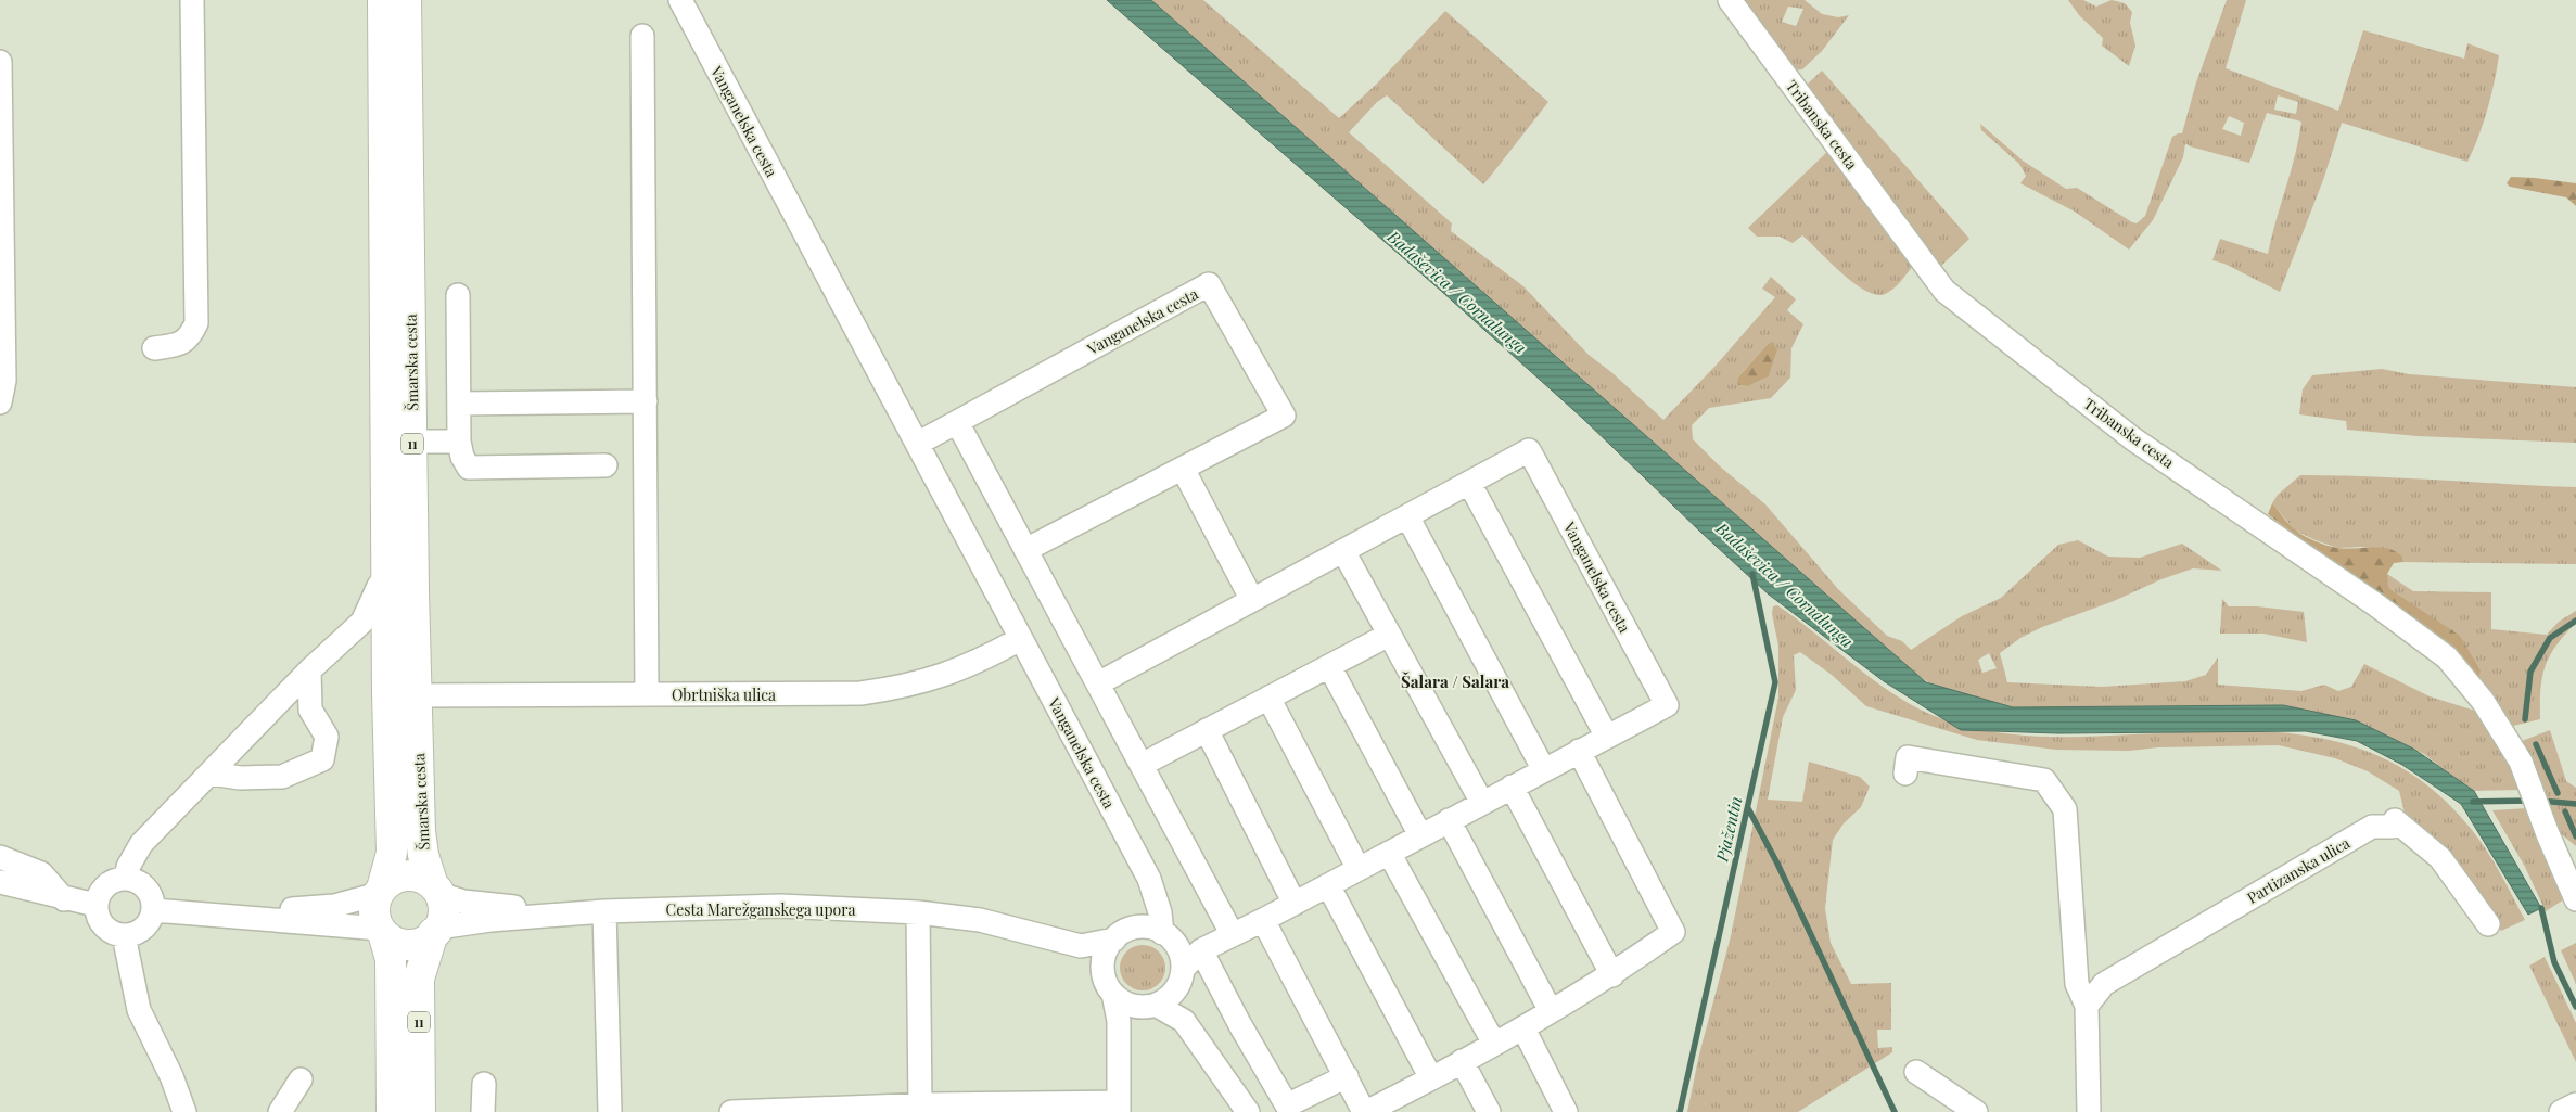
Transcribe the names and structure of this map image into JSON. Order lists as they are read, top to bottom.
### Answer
{
  "streets": {
    "main road": ["Šmarska cesta", "11"],
    "street": [
      "Vanganelska cesta",
      "Tribanska cesta",
      "Obrtniška ulica",
      "Partizanska ulica",
      "Cesta Marežganskega upora"
    ]
  },
  "crossings": [
    ["Vanganelska cesta", "Obrtniška ulica"],
    ["Vanganelska cesta", "Cesta Marežganskega upora"],
    ["Šmarska cesta", "11"],
    ["Šmarska cesta", "Obrtniška ulica"],
    ["Šmarska cesta", "Cesta Marežganskega upora"],
    ["11", "Cesta Marežganskega upora"]
  ],
  "districts": ["Šalara / Salara"],
  "water": ["Badaševica / Cornalunga", "Pjažentin"]
}
